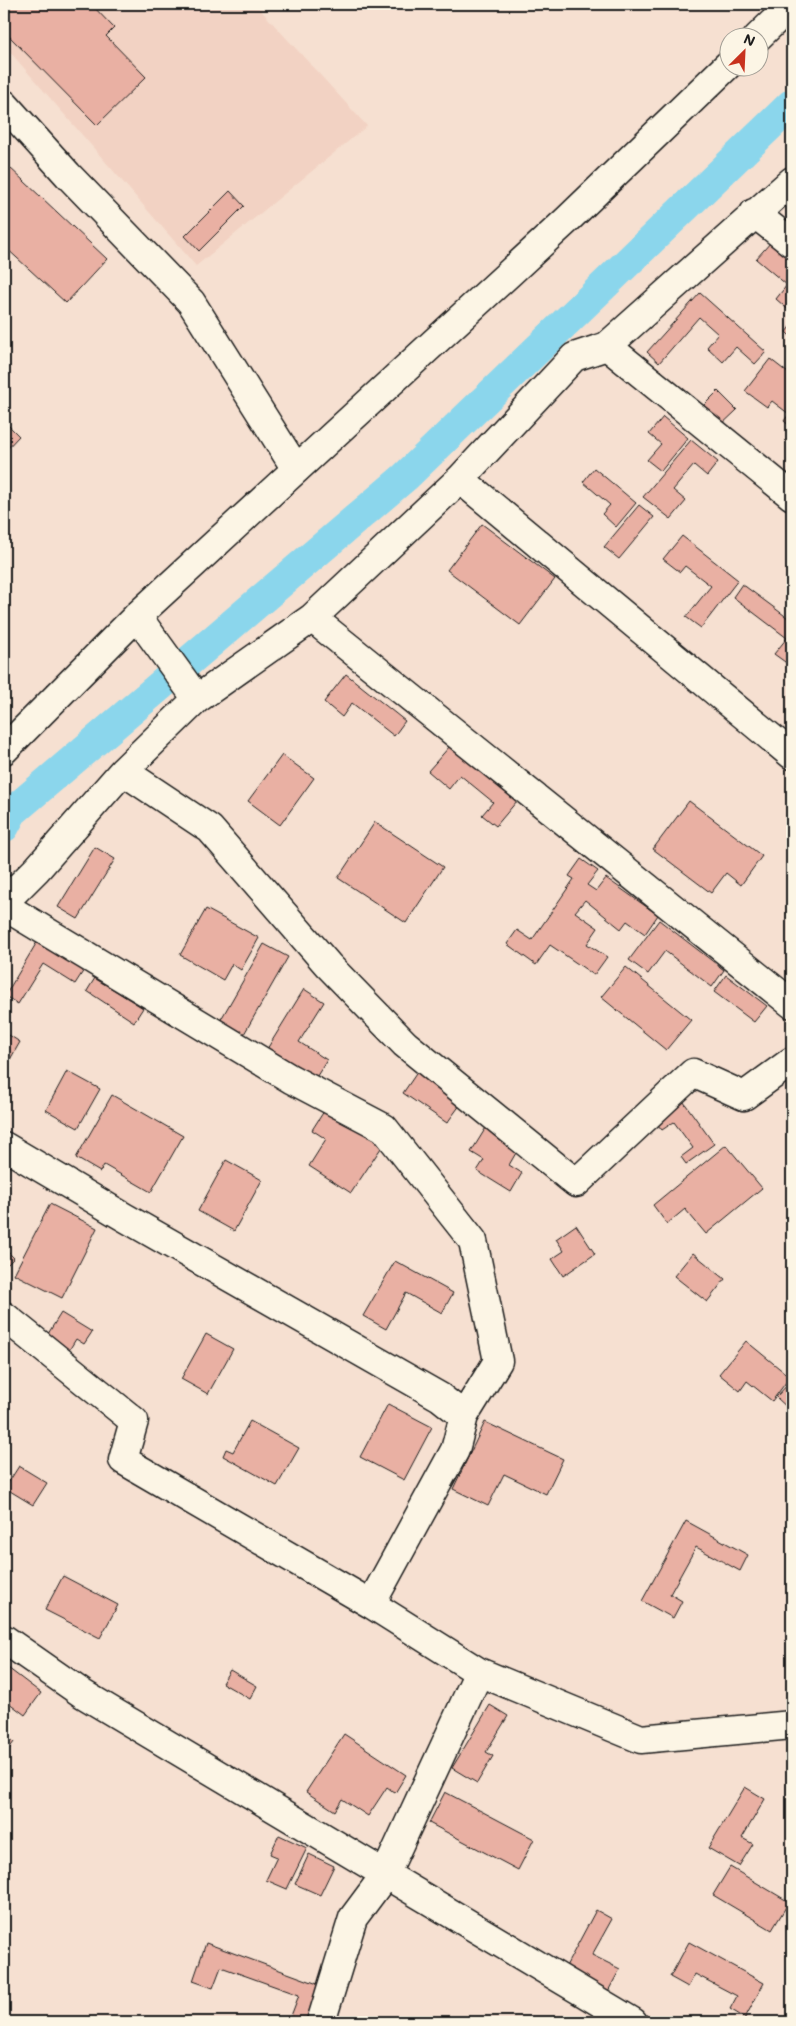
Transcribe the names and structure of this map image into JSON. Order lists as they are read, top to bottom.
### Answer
{
  "north": "top right"
}
